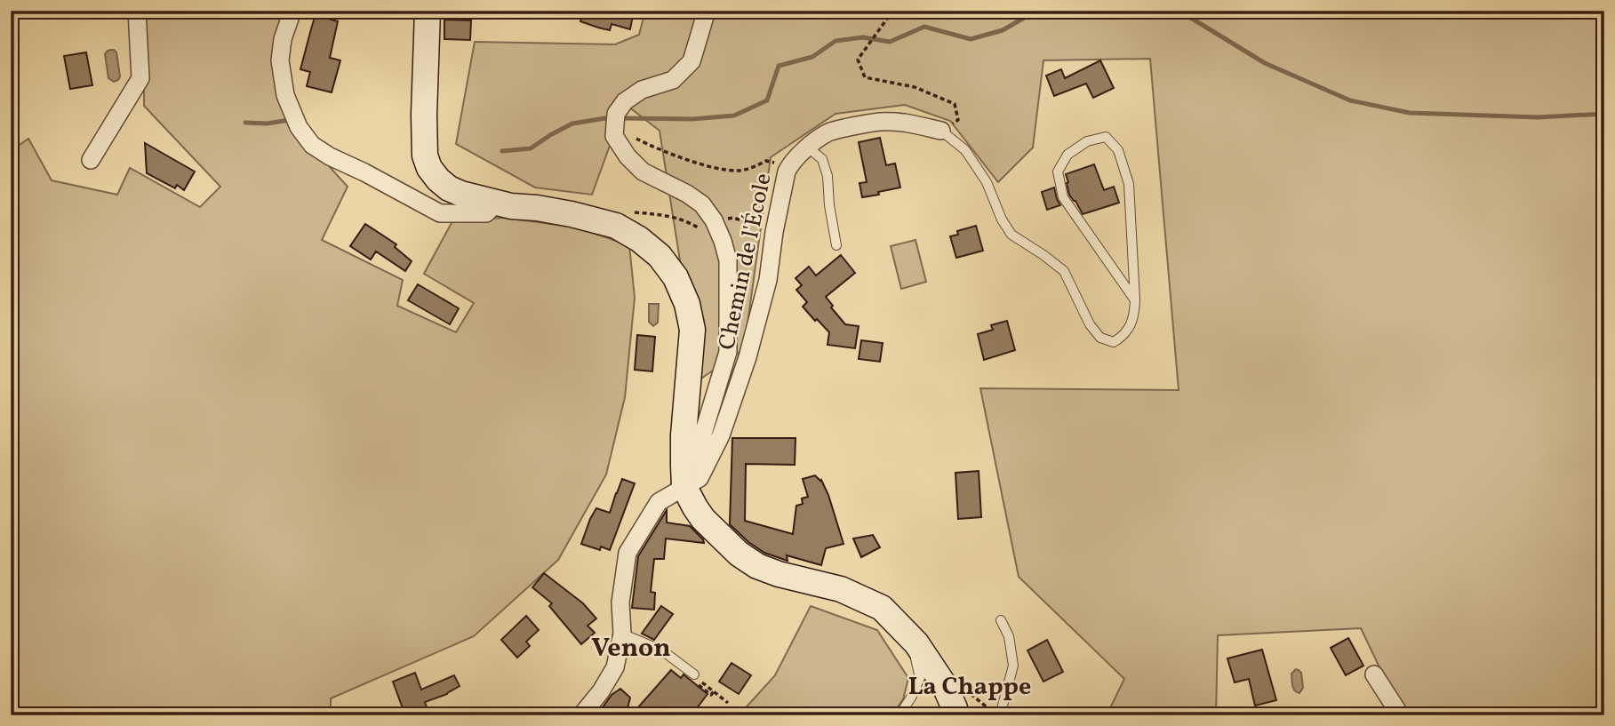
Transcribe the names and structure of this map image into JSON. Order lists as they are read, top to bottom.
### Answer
{
  "streets": {
    "street": ["Chemin de l'École"]
  },
  "districts": ["Venon", "La Chappe"]
}
